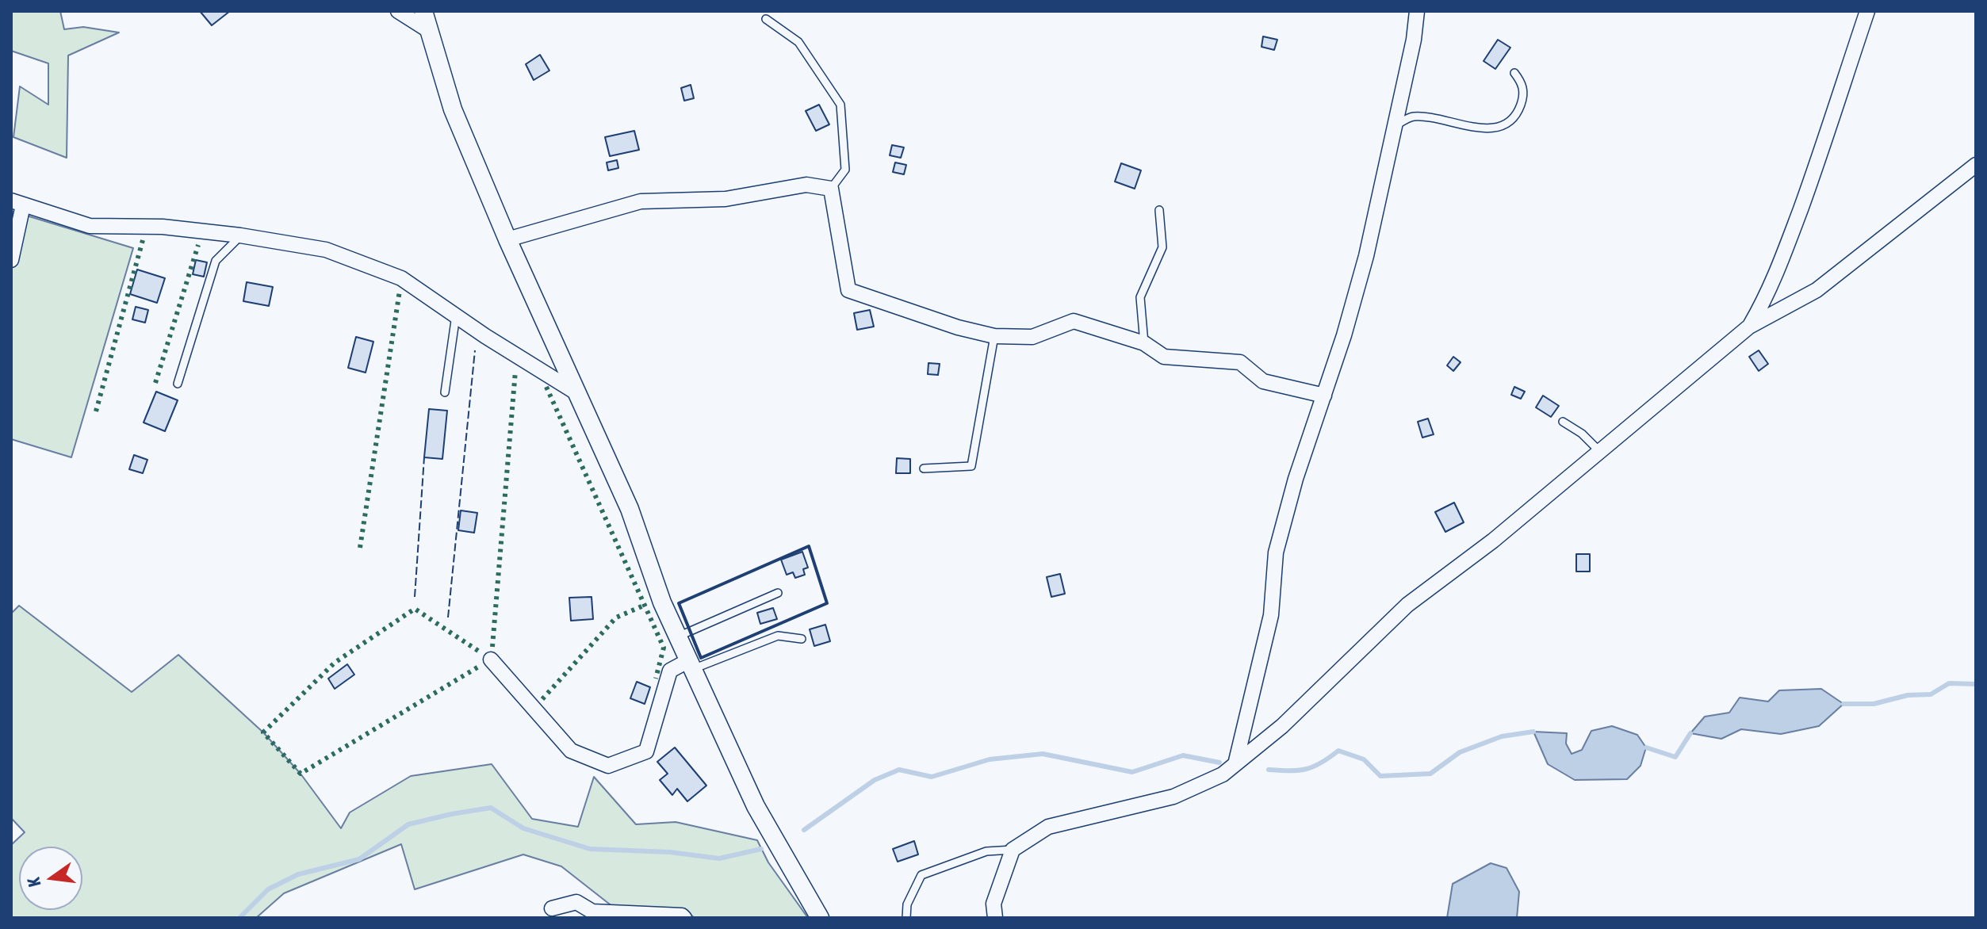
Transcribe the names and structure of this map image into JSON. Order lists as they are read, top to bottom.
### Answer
{
  "north": "left"
}
